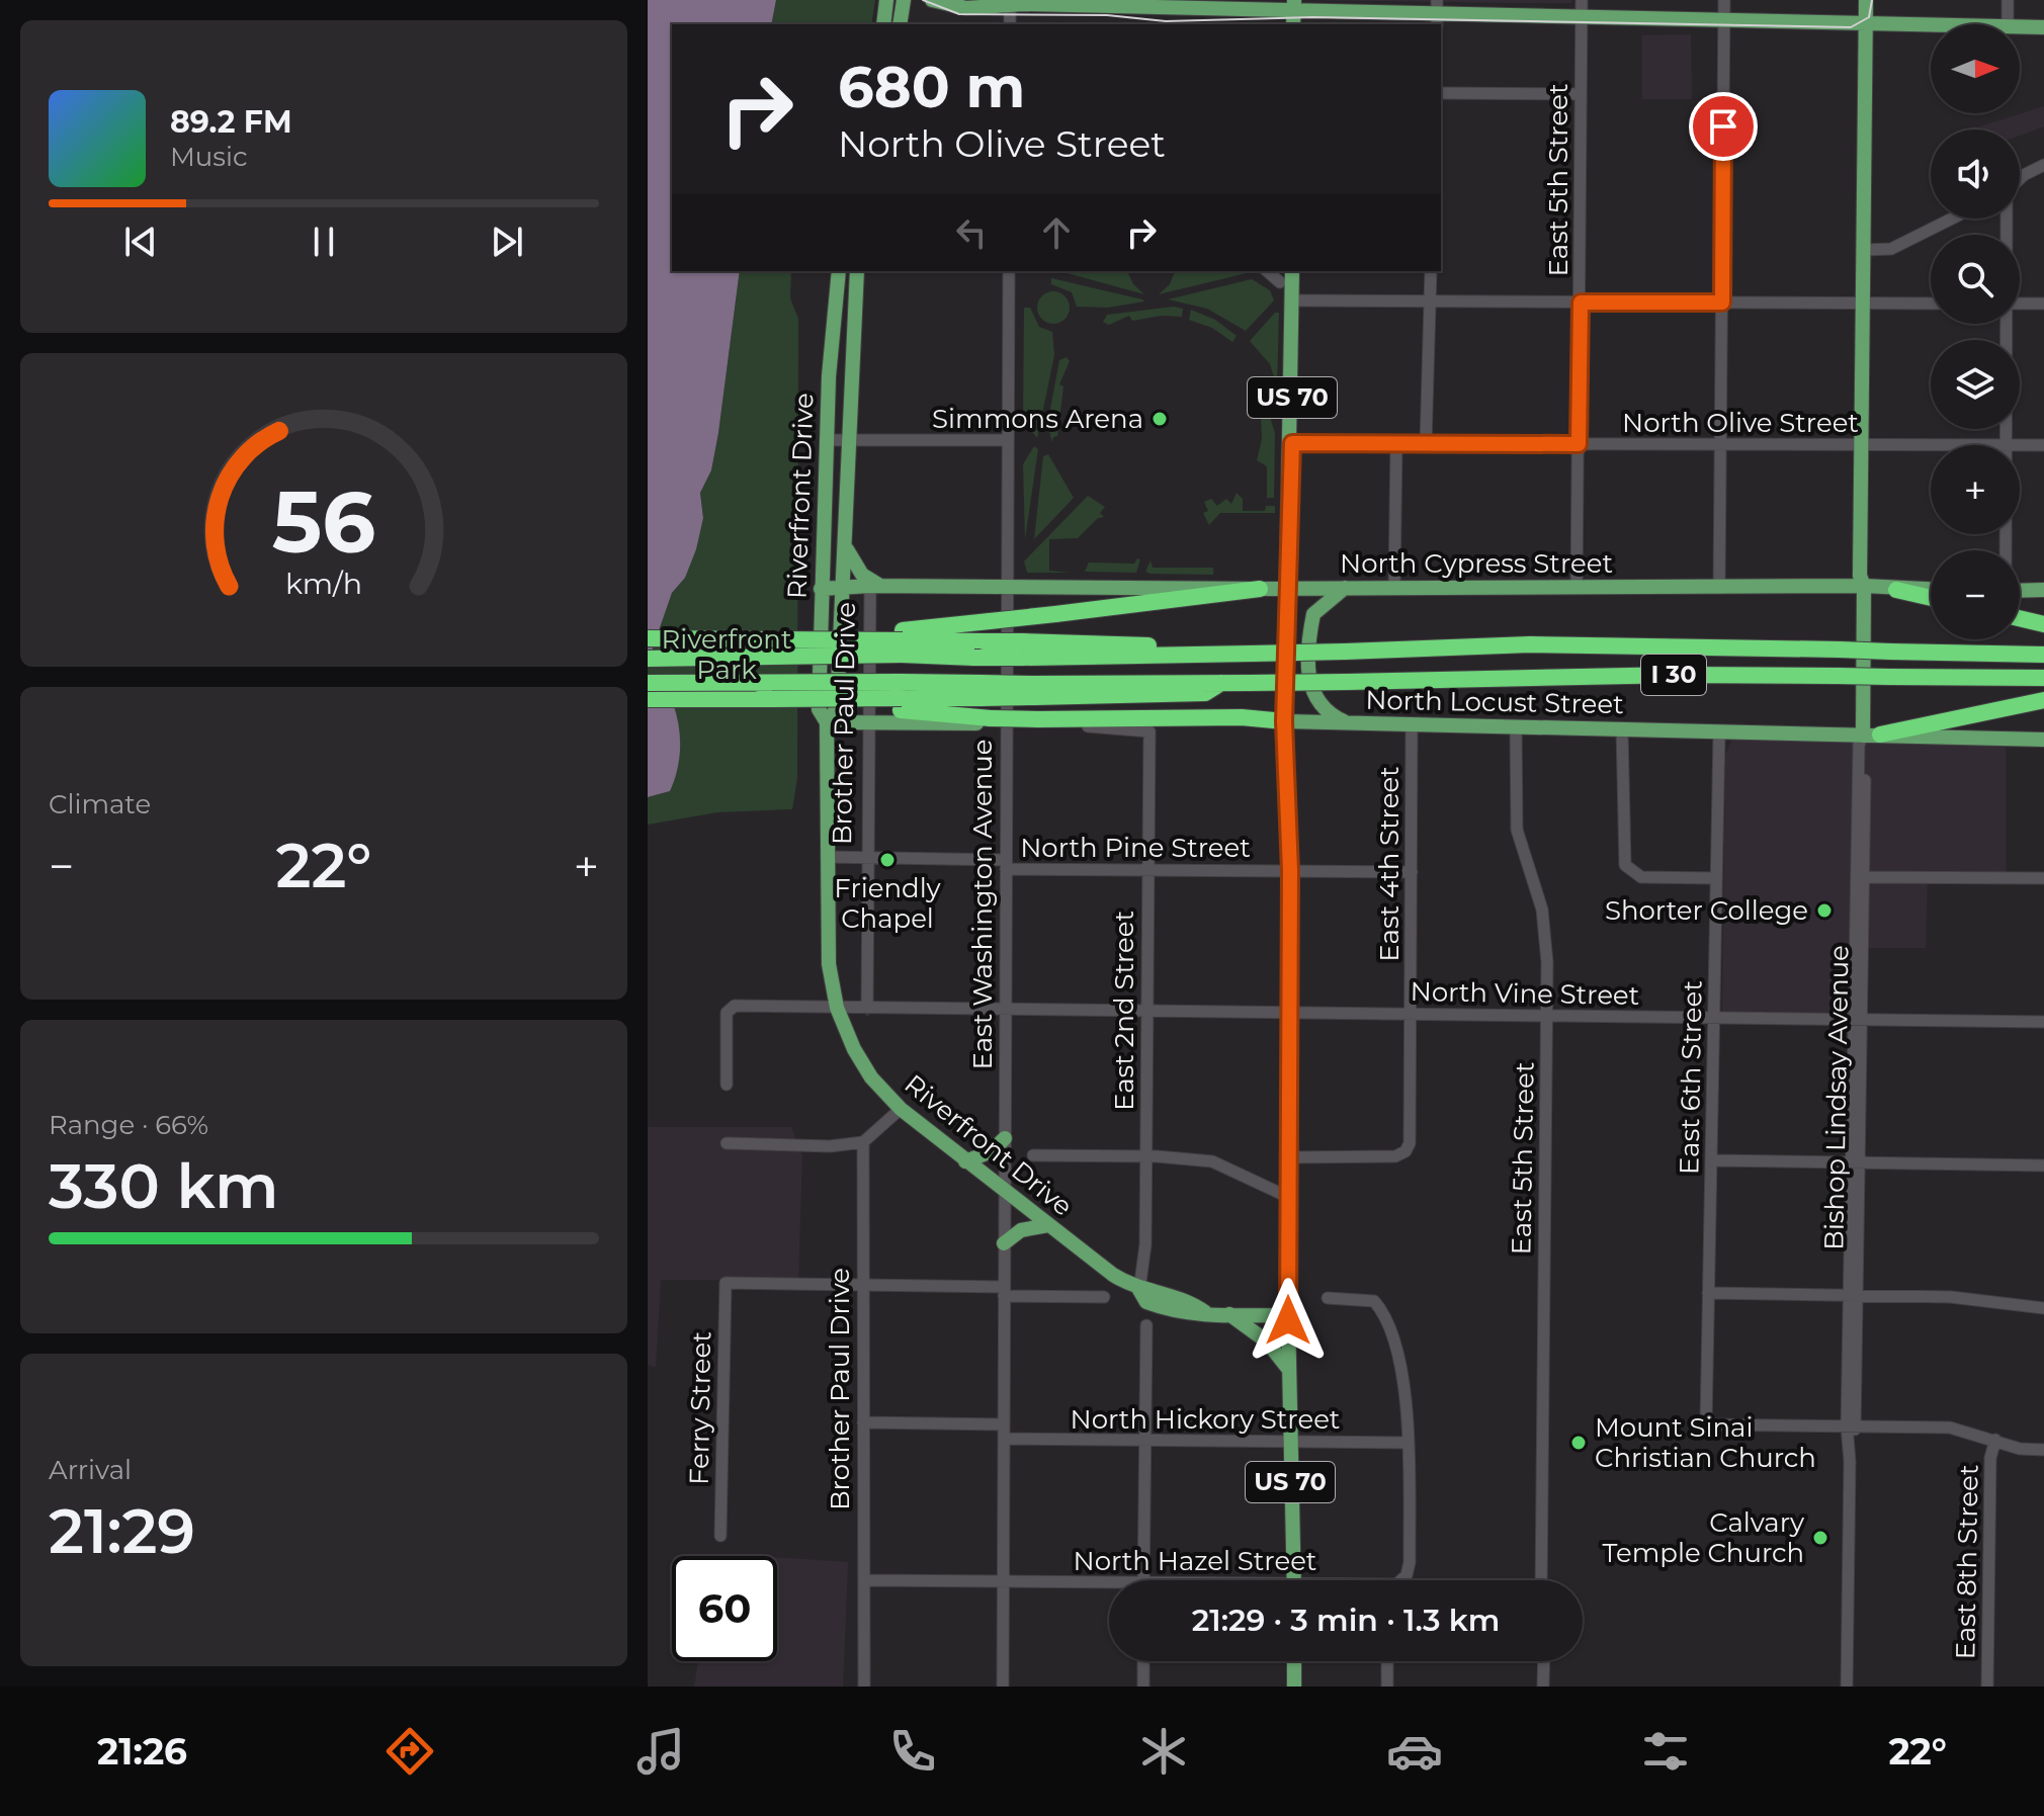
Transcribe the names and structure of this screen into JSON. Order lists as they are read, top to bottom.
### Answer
{
  "streets": {
    "highway": ["I 30"],
    "main road": [
      "US 70",
      "Riverfront Drive",
      "North Cypress Street",
      "North Locust Street",
      "Bishop Lindsay Avenue"
    ],
    "street": [
      "East 5th Street",
      "North Olive Street",
      "Brother Paul Drive",
      "North Pine Street",
      "East 4th Street",
      "East Washington Avenue",
      "North Vine Street",
      "East 2nd Street",
      "East 6th Street",
      "Ferry Street",
      "North Hickory Street",
      "North Hazel Street",
      "East 8th Street"
    ]
  },
  "crossings": [
    ["East 5th Street", "North Olive Street"],
    ["East 5th Street", "North Cypress Street"],
    ["East 5th Street", "North Locust Street"],
    ["East 5th Street", "North Vine Street"],
    ["US 70", "North Olive Street"],
    ["US 70", "Riverfront Drive"],
    ["US 70", "North Cypress Street"],
    ["US 70", "North Locust Street"],
    ["US 70", "North Pine Street"],
    ["US 70", "East 4th Street"],
    ["US 70", "North Vine Street"],
    ["US 70", "North Hickory Street"],
    ["North Olive Street", "Bishop Lindsay Avenue"],
    ["Riverfront Drive", "North Cypress Street"],
    ["Riverfront Drive", "North Pine Street"],
    ["Riverfront Drive", "East Washington Avenue"],
    ["Riverfront Drive", "North Vine Street"],
    ["Riverfront Drive", "East 2nd Street"],
    ["North Cypress Street", "Brother Paul Drive"],
    ["North Cypress Street", "East Washington Avenue"],
    ["North Cypress Street", "Bishop Lindsay Avenue"],
    ["North Locust Street", "East 4th Street"],
    ["North Locust Street", "East 6th Street"],
    ["North Locust Street", "Bishop Lindsay Avenue"],
    ["Brother Paul Drive", "North Pine Street"],
    ["Brother Paul Drive", "North Vine Street"],
    ["Brother Paul Drive", "Ferry Street"],
    ["Brother Paul Drive", "North Hazel Street"],
    ["North Pine Street", "East 4th Street"],
    ["North Pine Street", "East Washington Avenue"],
    ["North Pine Street", "East 2nd Street"],
    ["East 4th Street", "North Vine Street"],
    ["East Washington Avenue", "North Vine Street"],
    ["East Washington Avenue", "East 2nd Street"],
    ["East Washington Avenue", "North Hickory Street"],
    ["East Washington Avenue", "North Hazel Street"],
    ["North Vine Street", "East 2nd Street"],
    ["North Vine Street", "East 6th Street"],
    ["North Vine Street", "Bishop Lindsay Avenue"],
    ["East 6th Street", "Bishop Lindsay Avenue"]
  ],
  "parks": ["Riverfront Park"],
  "places": [
    "Simmons Arena",
    "Friendly Chapel",
    "Shorter College",
    "Mount Sinai Christian Church",
    "Calvary Temple Church"
  ],
  "north": "right",
  "page": {
    "map_buttons": ["+", "−"],
    "turn": ["680 m", "North Olive Street"],
    "song": ["89.2 FM", "Music"],
    "tile": [
      "Climate",
      ["Range · 66%", "330 km"],
      ["Arrival", "21:29"]
    ],
    "heat": ["−", "22°", "+"],
    "limit": "60",
    "trip": "21:29 · 3 min · 1.3 km",
    "tabs": ["21:26", "22°"],
    "gauge": ["56", "km/h"]
  }
}
